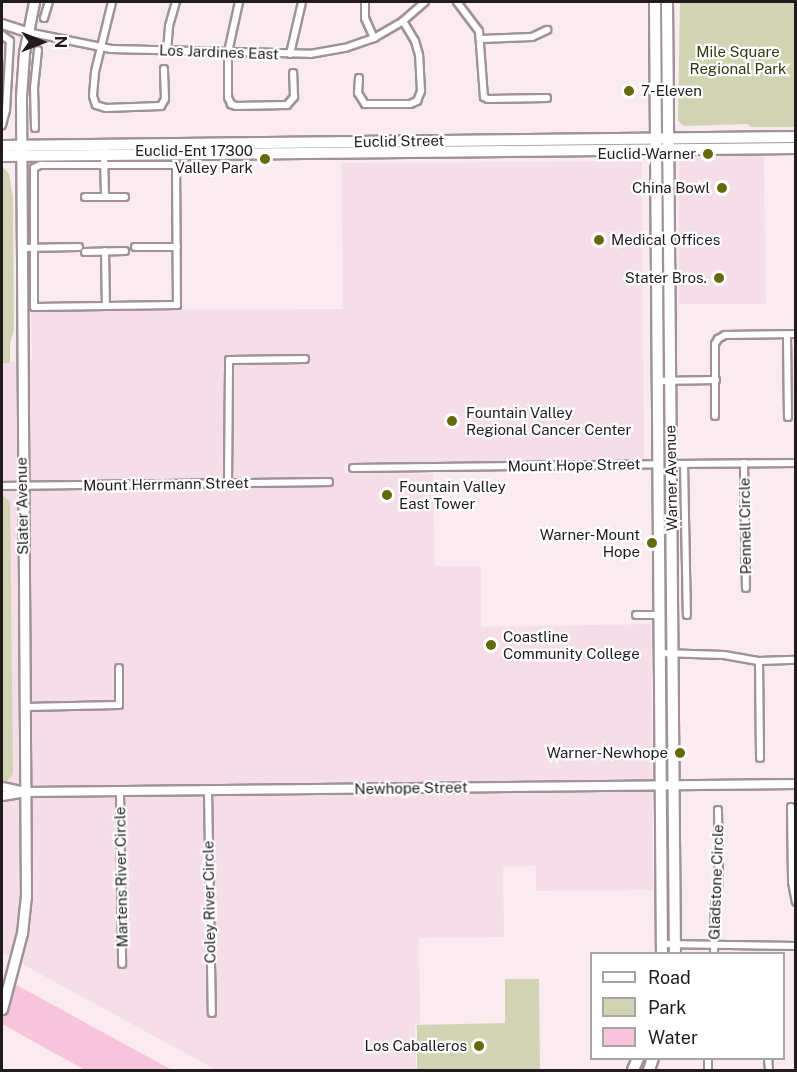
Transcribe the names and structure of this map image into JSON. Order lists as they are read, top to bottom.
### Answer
{
  "streets": {
    "main road": ["Euclid Street", "Warner Avenue", "Slater Avenue"],
    "street": [
      "Los Jardines East",
      "Mount Hope Street",
      "Mount Herrmann Street",
      "Pennell Circle",
      "Newhope Street",
      "Martens River Circle",
      "Gladstone Circle",
      "Coley River Circle"
    ]
  },
  "crossings": [
    ["Los Jardines East", "Slater Avenue"],
    ["Euclid Street", "Warner Avenue"],
    ["Euclid Street", "Slater Avenue"],
    ["Mount Hope Street", "Warner Avenue"],
    ["Mount Hope Street", "Pennell Circle"],
    ["Warner Avenue", "Newhope Street"],
    ["Mount Herrmann Street", "Slater Avenue"],
    ["Slater Avenue", "Newhope Street"],
    ["Newhope Street", "Martens River Circle"],
    ["Newhope Street", "Coley River Circle"]
  ],
  "parks": ["Mile Square Regional Park"],
  "places": [
    "7-Eleven",
    "Euclid-Warner",
    "Euclid-Ent 17300 Valley Park",
    "China Bowl",
    "Medical Offices",
    "Stater Bros.",
    "Fountain Valley Regional Cancer Center",
    "Fountain Valley East Tower",
    "Warner-Mount Hope",
    "Coastline Community College",
    "Warner-Newhope",
    "Los Caballeros"
  ],
  "legend": ["Road", "Park", "Water"],
  "north": "right"
}
